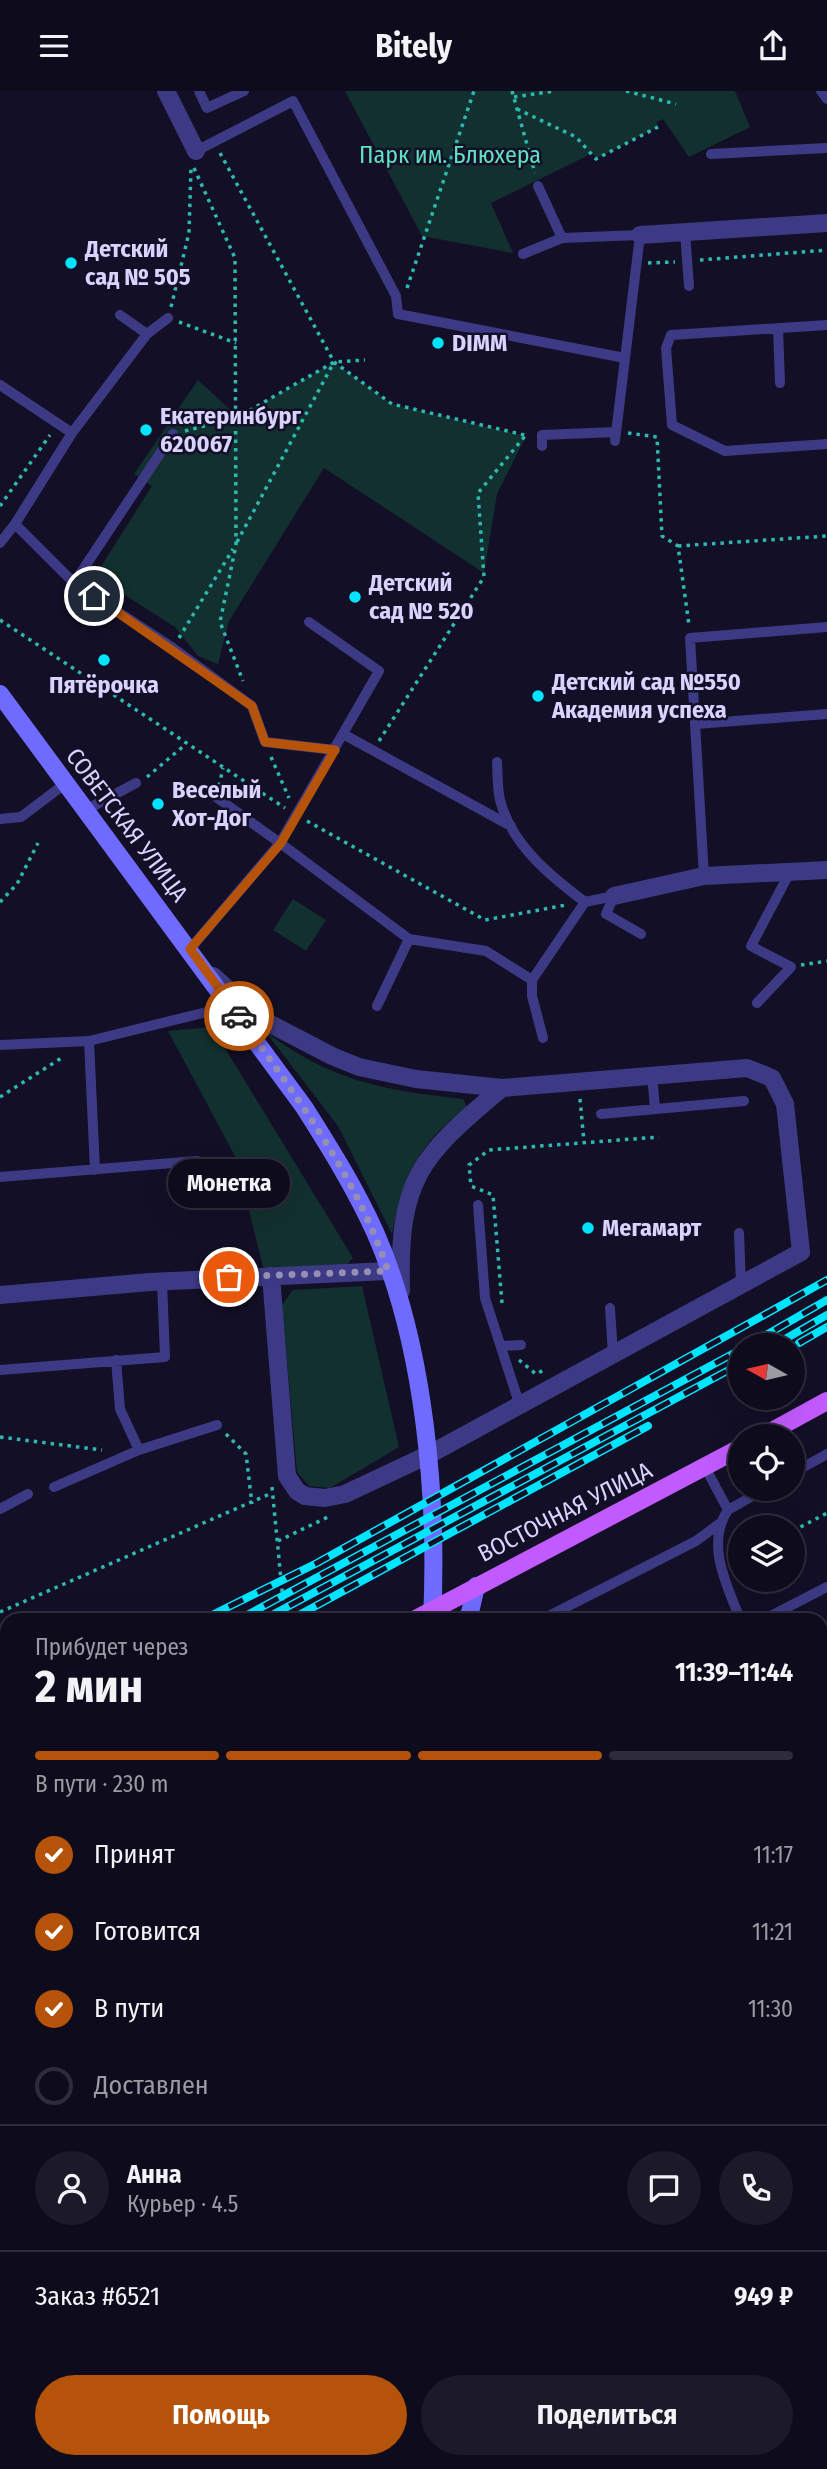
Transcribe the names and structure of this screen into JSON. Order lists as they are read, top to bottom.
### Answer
{
  "streets": {
    "main road": ["СОВЕТСКАЯ УЛИЦА", "ВОСТОЧНАЯ УЛИЦА"]
  },
  "parks": ["Парк им. Блюхера"],
  "places": [
    "Детский сад № 505",
    "DIMM",
    "Екатеринбург 620067",
    "Детский сад № 520",
    "Пятёрочка",
    "Детский сад №550 Академия успеха",
    "Веселый Хот-Дог",
    "Мегамарт",
    "Монетка"
  ],
  "north": "left",
  "page": {
    "header": "Bitely",
    "bubble": "Монетка",
    "heading": ["2 мин", "Прибудет через", "11:39–11:44"],
    "panel": [
      "Анна",
      "Курьер · 4.5",
      "Заказ #6521",
      "949 ₽"
    ],
    "bar": "В пути · 230 m",
    "list": [
      ["Принят", "11:17"],
      ["Готовится", "11:21"],
      ["В пути", "11:30"],
      "Доставлен"
    ],
    "buttons": ["Помощь", "Поделиться"]
  }
}
